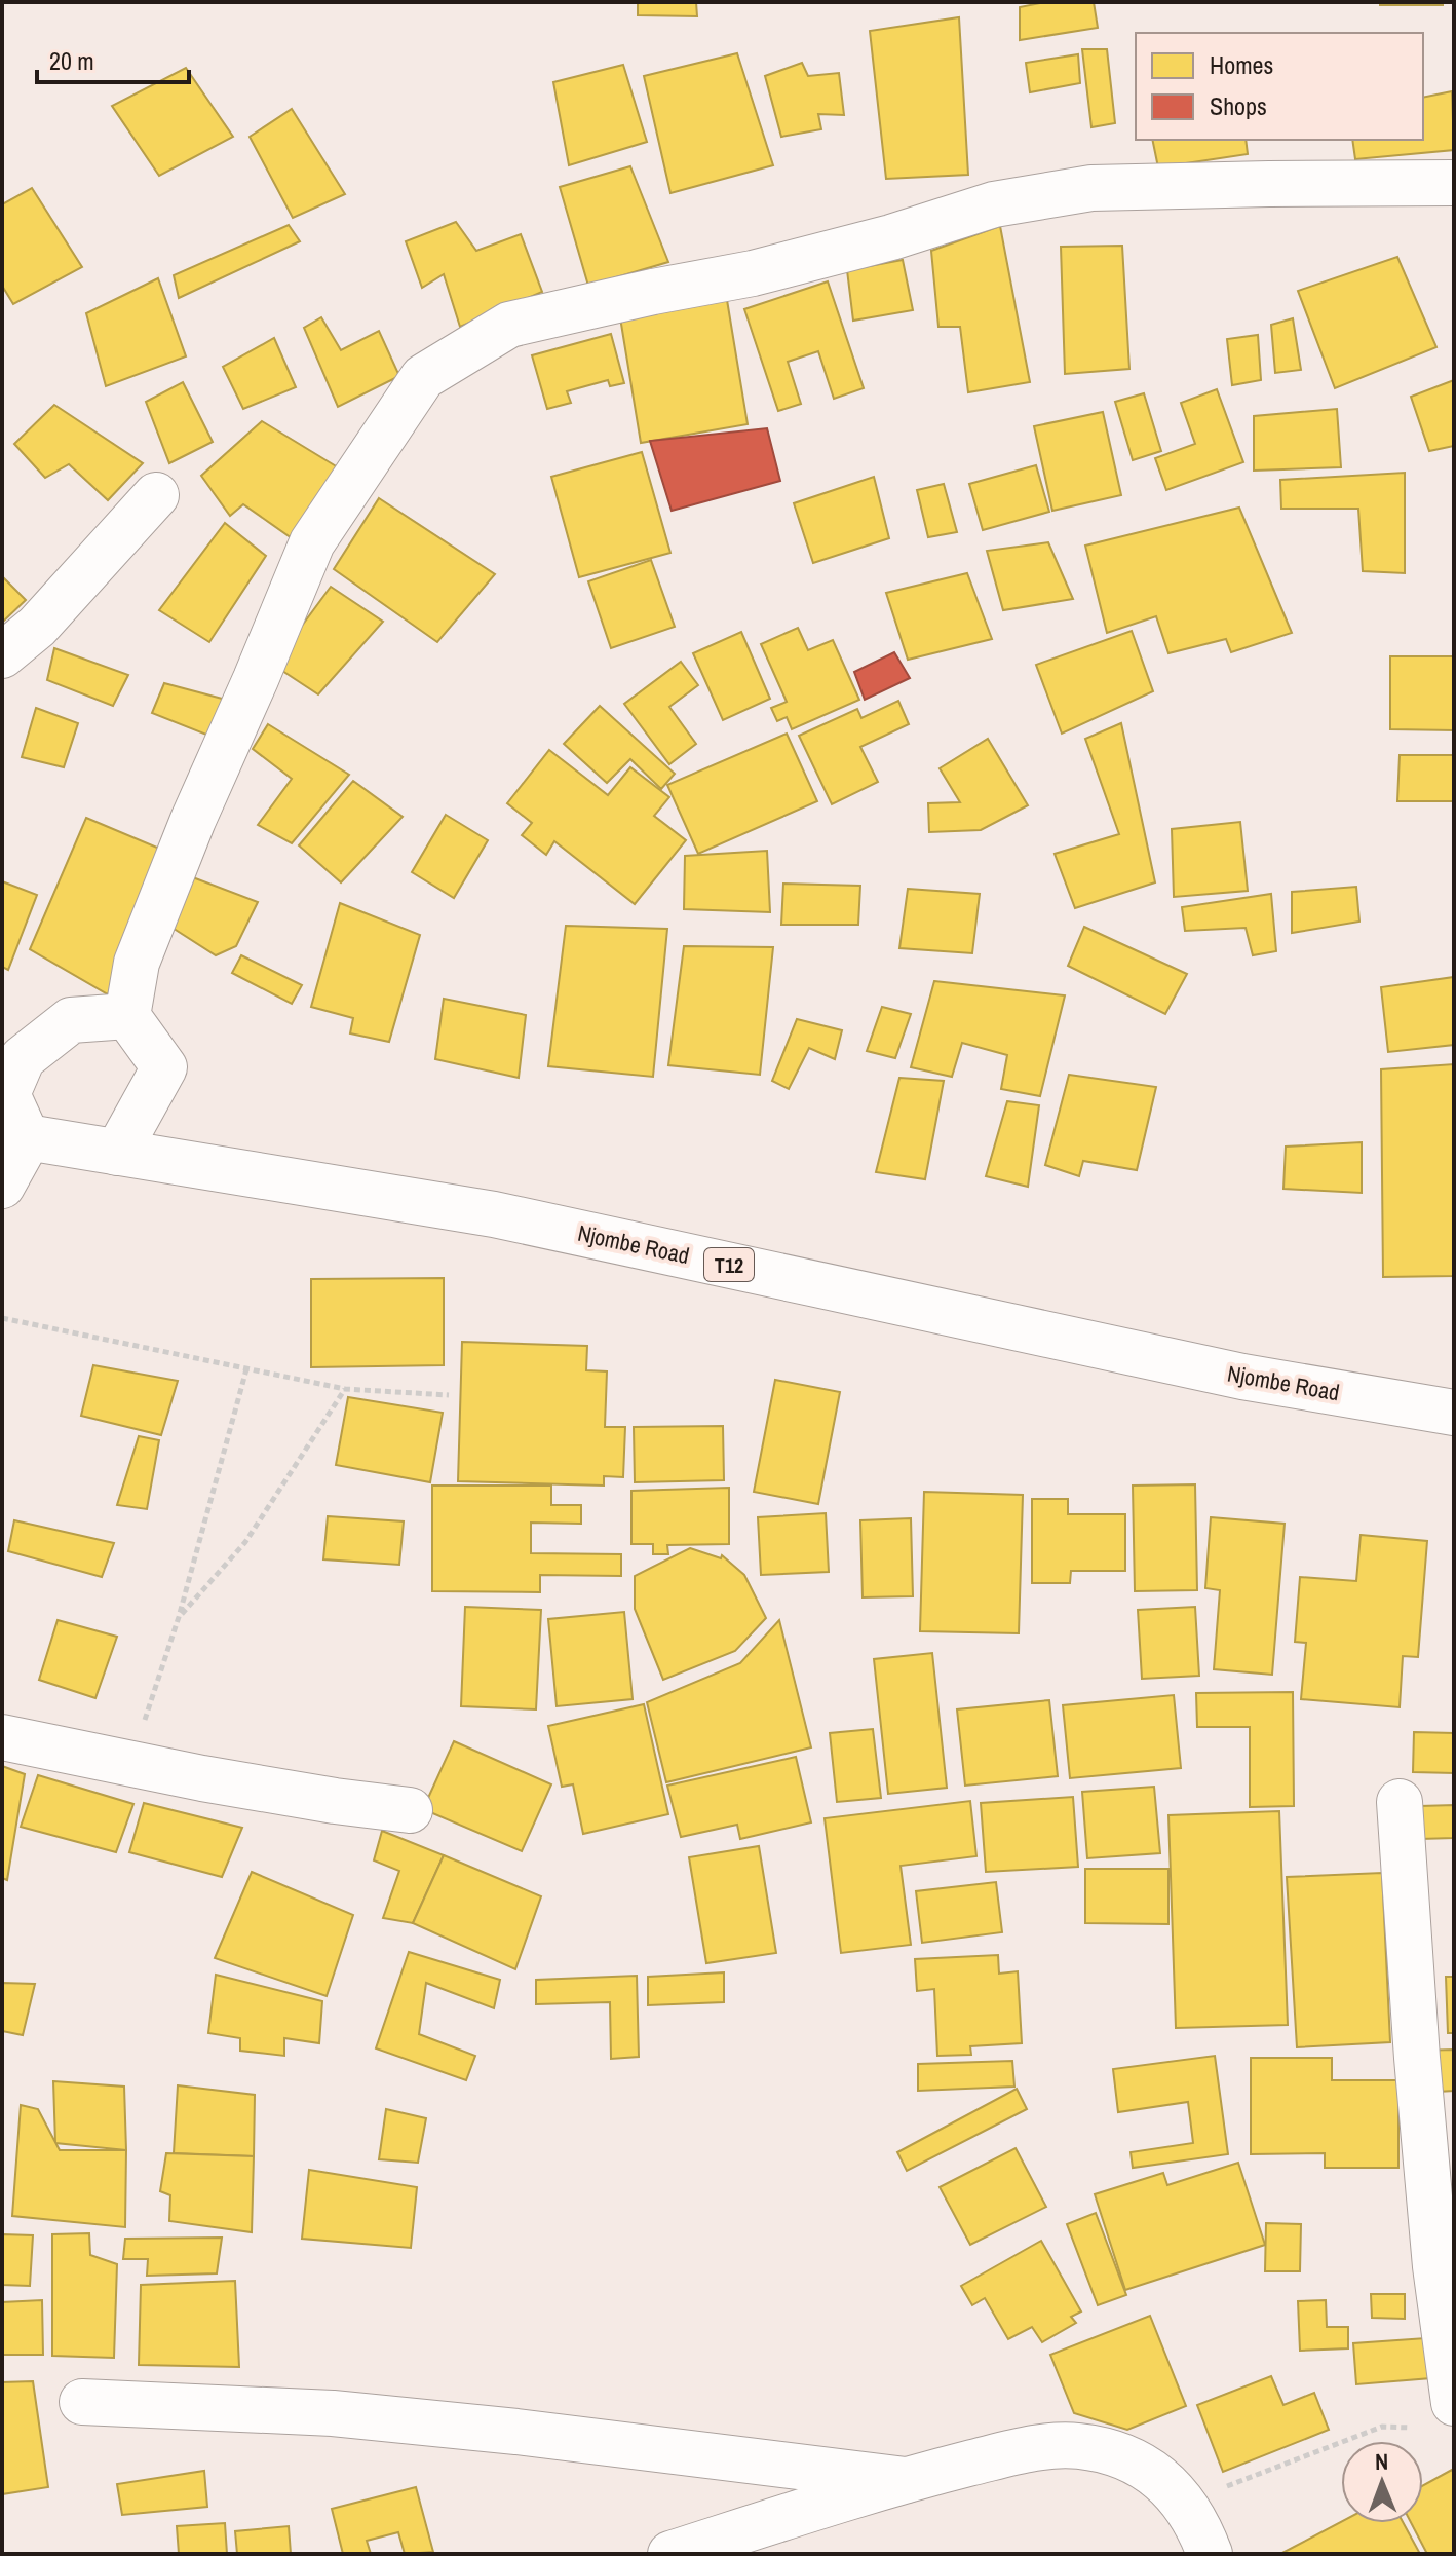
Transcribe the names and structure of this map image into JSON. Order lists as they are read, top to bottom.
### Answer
{
  "streets": {
    "main road": ["Njombe Road", "T12"]
  },
  "legend": ["Homes", "Shops"],
  "scale_bar": "20 m",
  "north": "top"
}
